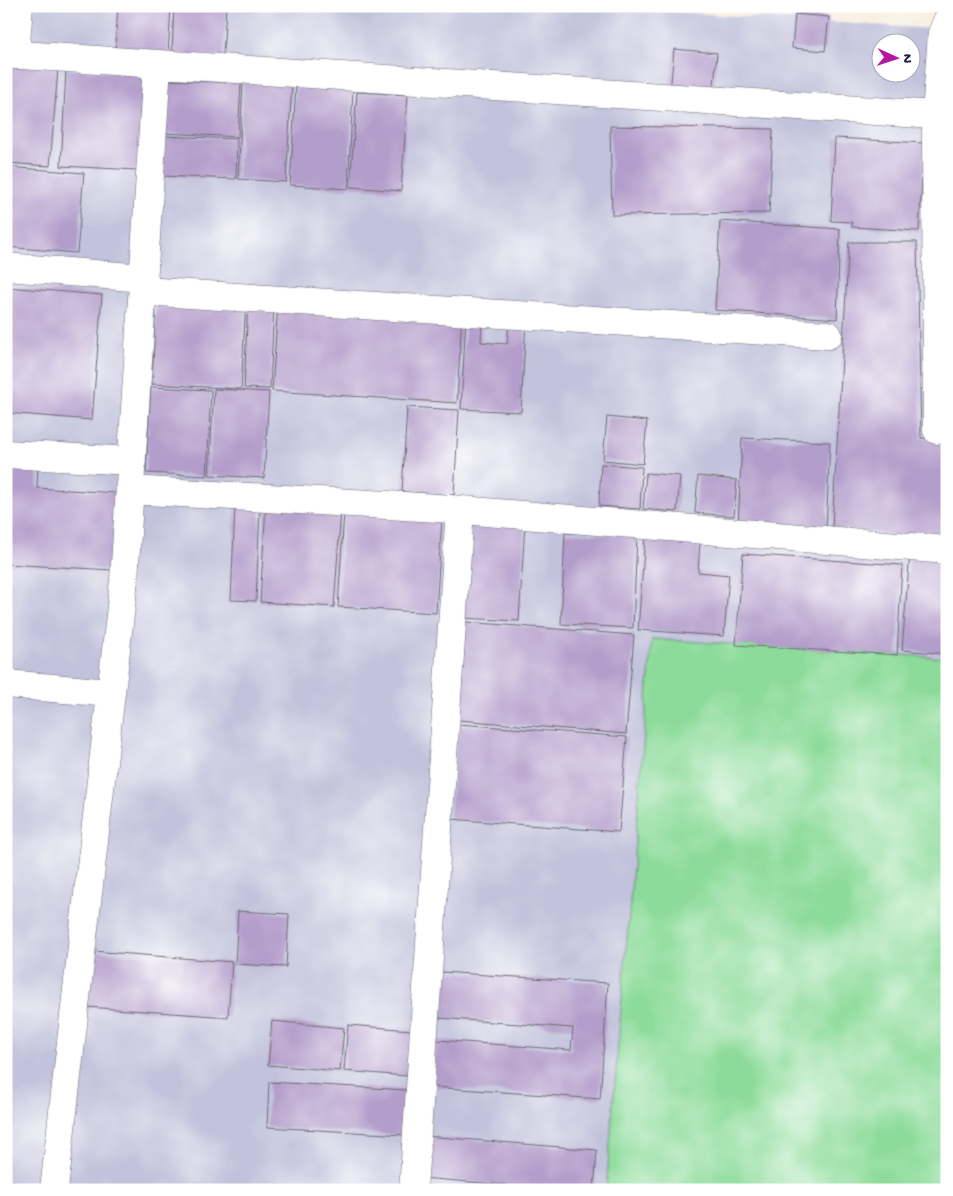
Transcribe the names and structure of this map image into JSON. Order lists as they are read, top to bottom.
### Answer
{
  "north": "right"
}
